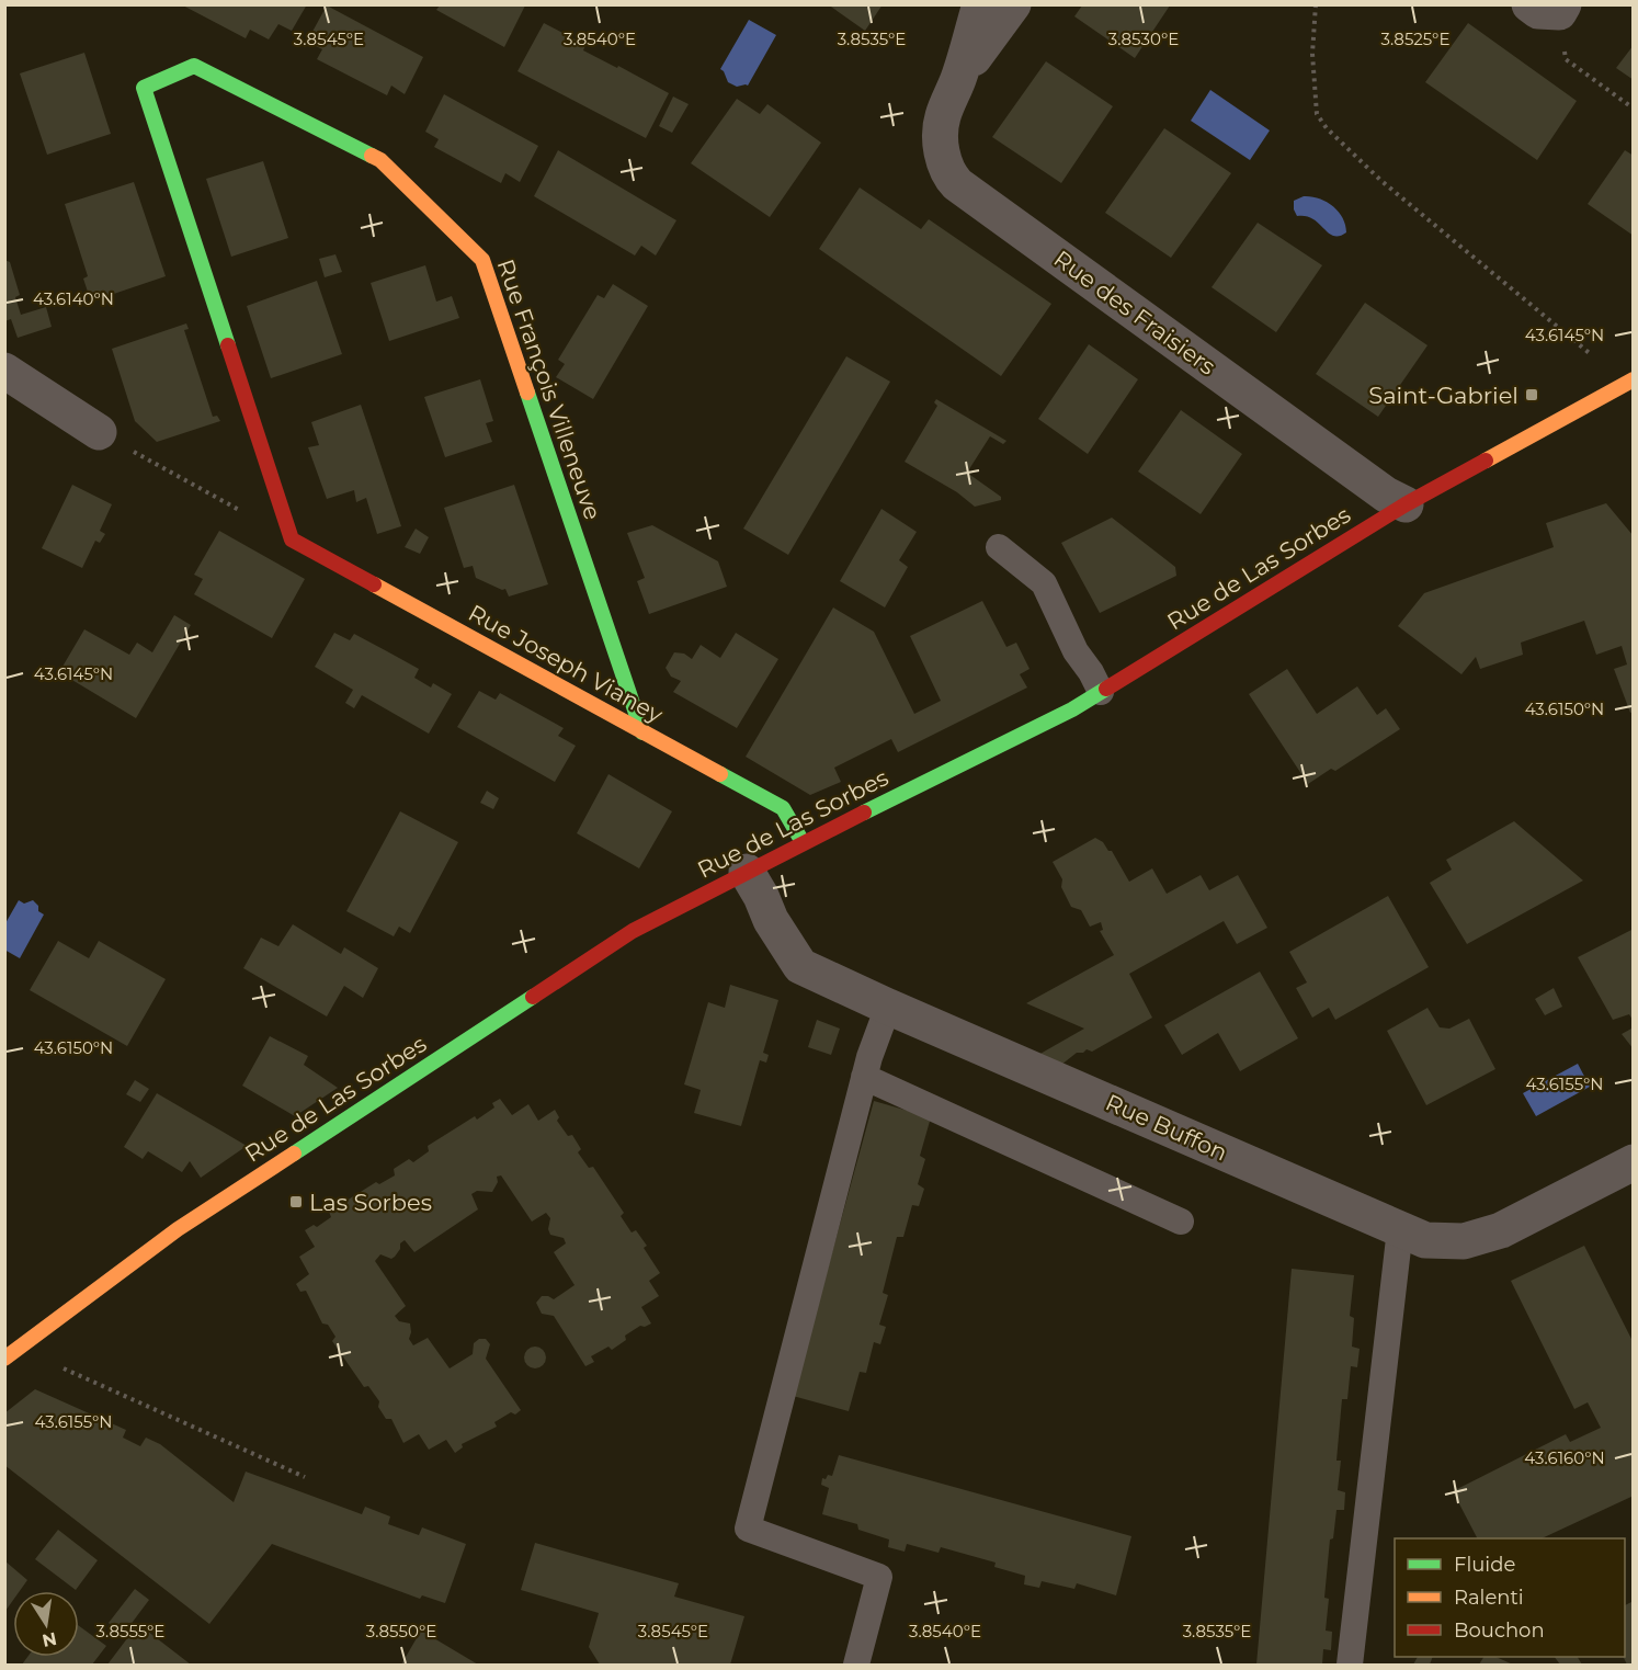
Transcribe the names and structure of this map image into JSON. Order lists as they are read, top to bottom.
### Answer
{
  "streets": {
    "street": [
      "Rue des Fraisiers",
      "Rue François Villeneuve",
      "Rue de Las Sorbes",
      "Rue Joseph Vianey",
      "Rue Buffon"
    ]
  },
  "crossings": [
    ["Rue des Fraisiers", "Rue de Las Sorbes"],
    ["Rue François Villeneuve", "Rue Joseph Vianey"],
    ["Rue de Las Sorbes", "Rue Joseph Vianey"],
    ["Rue de Las Sorbes", "Rue Buffon"]
  ],
  "places": {
    "transit": ["Saint-Gabriel", "Las Sorbes"]
  },
  "legend": ["Fluide", "Ralenti", "Bouchon"],
  "north": "bottom",
  "coordinates": [
    "3.8545°E",
    "3.8540°E",
    "3.8535°E",
    "3.8530°E",
    "3.8525°E",
    "43.6140°N",
    "43.6145°N",
    "43.6150°N",
    "43.6155°N",
    "43.6160°N",
    "3.8555°E",
    "3.8550°E"
  ]
}
